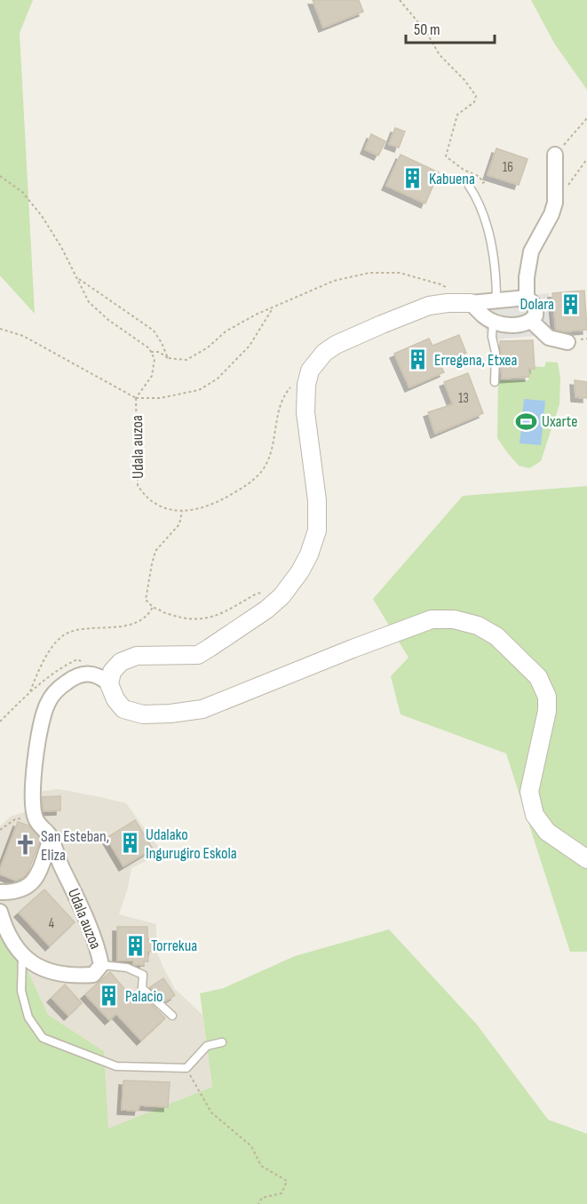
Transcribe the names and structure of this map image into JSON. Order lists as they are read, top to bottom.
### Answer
{
  "streets": {
    "street": ["Udala auzoa"]
  },
  "places": {
    "building": [
      "Kabuena",
      "Dolara",
      "Erregena, Etxea",
      "Udalako Ingurugiro Eskola",
      "Torrekua",
      "Palacio"
    ],
    "sports": ["Uxarte"],
    "church": ["San Esteban, Eliza"]
  },
  "house_numbers": ["16", "13", "4"],
  "scale_bar": "50 m"
}
